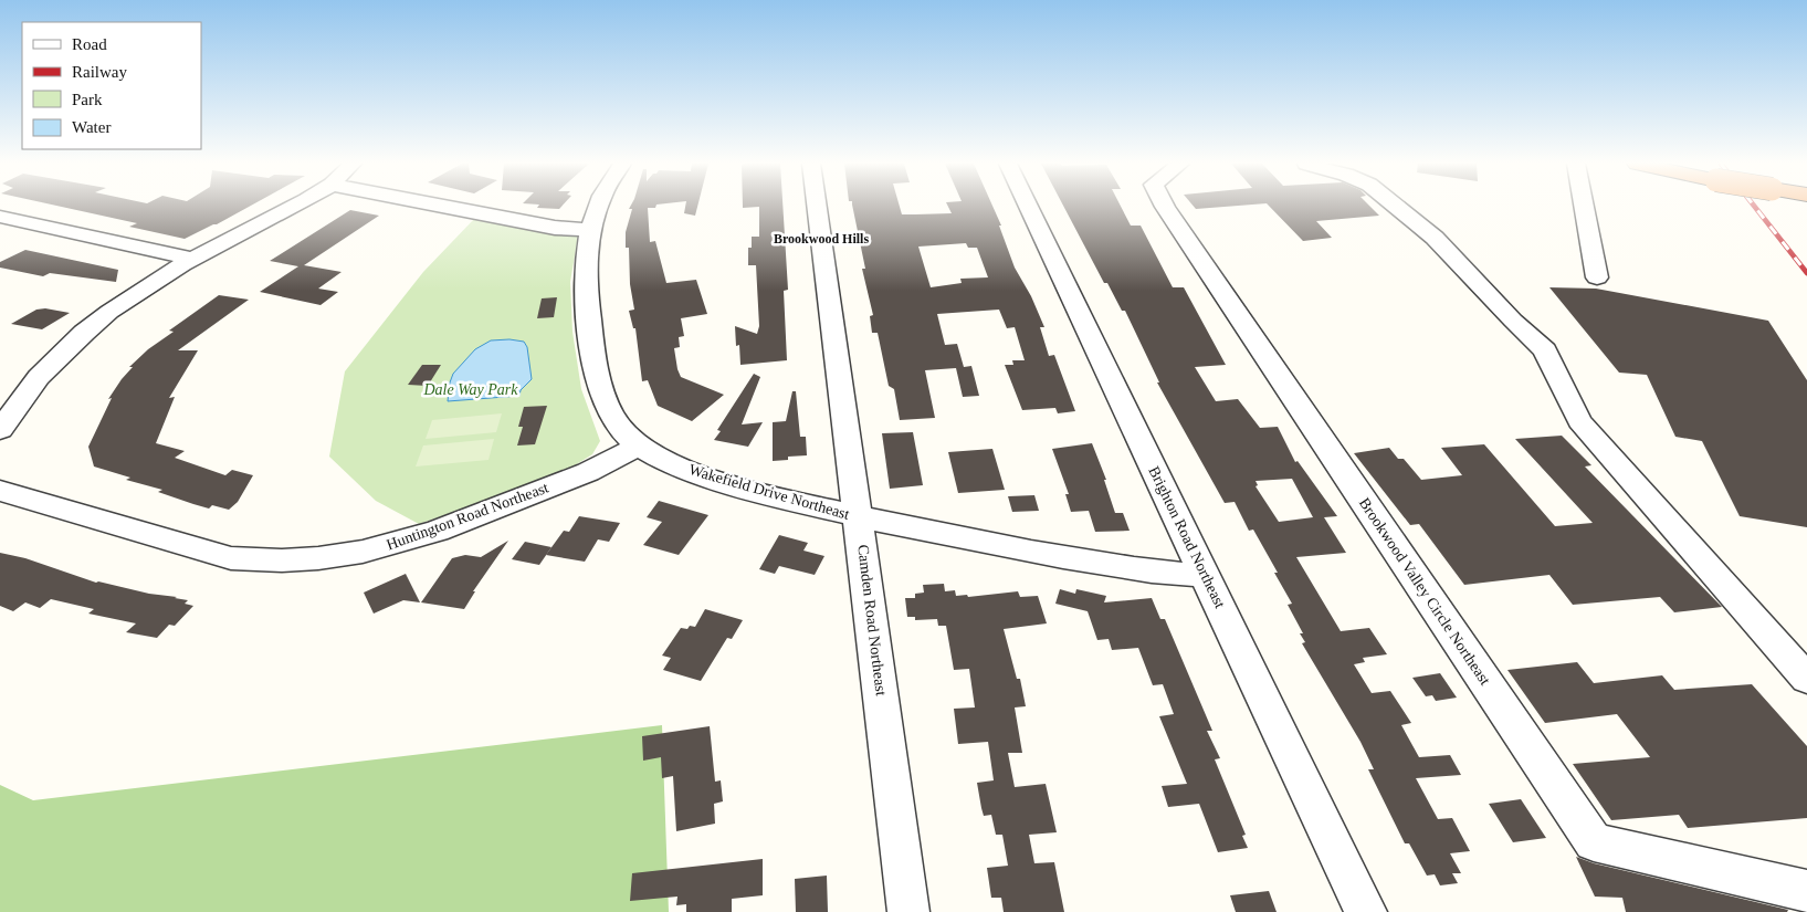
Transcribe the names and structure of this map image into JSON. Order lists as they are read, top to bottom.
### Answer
{
  "streets": {
    "street": [
      "Wakefield Drive Northeast",
      "Huntington Road Northeast",
      "Brighton Road Northeast",
      "Brookwood Valley Circle Northeast",
      "Camden Road Northeast"
    ]
  },
  "crossings": [
    ["Wakefield Drive Northeast", "Huntington Road Northeast"],
    ["Wakefield Drive Northeast", "Brighton Road Northeast"],
    ["Wakefield Drive Northeast", "Camden Road Northeast"]
  ],
  "districts": ["Brookwood Hills"],
  "parks": ["Dale Way Park"],
  "legend": [
    "Road",
    "Railway",
    "Park",
    "Water"
  ]
}
